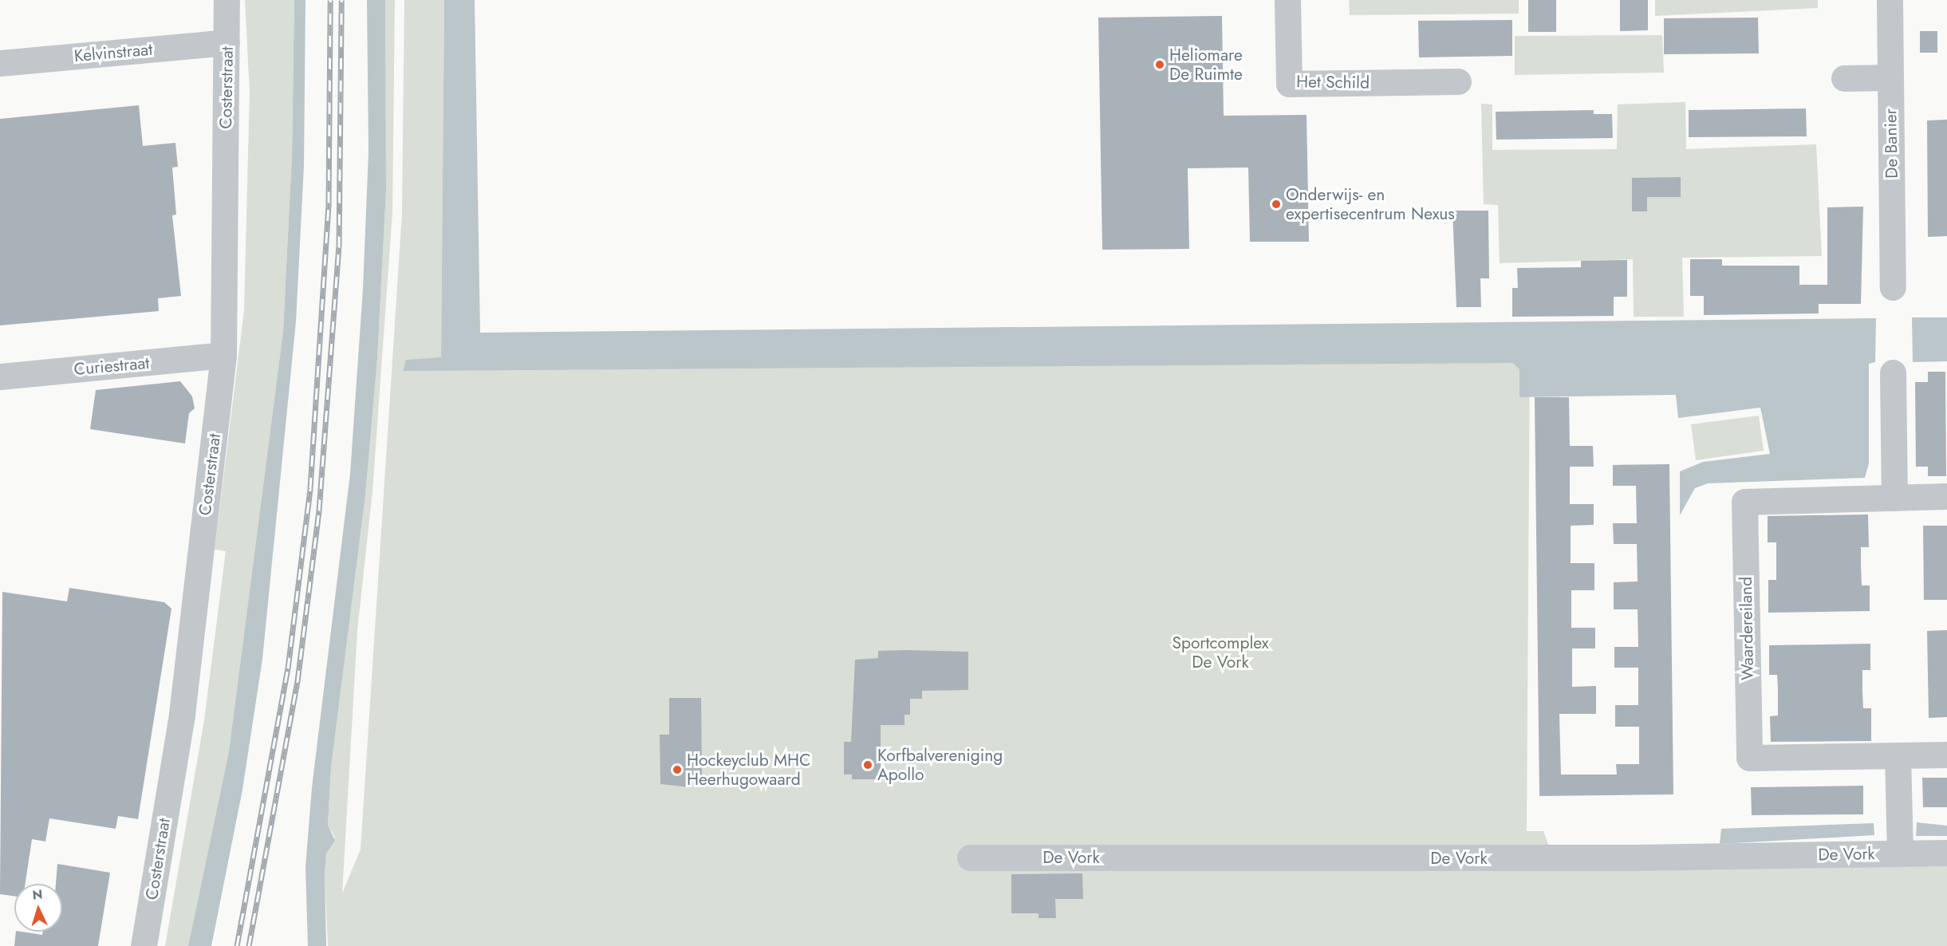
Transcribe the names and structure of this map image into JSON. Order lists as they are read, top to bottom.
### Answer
{
  "streets": {
    "street": [
      "Kelvinstraat",
      "Het Schild",
      "Costerstraat",
      "De Banier",
      "Curiestraat",
      "Waardereiland",
      "De Vork"
    ]
  },
  "crossings": [
    ["Kelvinstraat", "Costerstraat"],
    ["Costerstraat", "Curiestraat"]
  ],
  "parks": ["Sportcomplex De Vork"],
  "places": [
    "Heliomare De Ruimte",
    "Onderwijs- en expertisecentrum Nexus",
    "Korfbalvereniging Apollo",
    "Hockeyclub MHC Heerhugowaard"
  ],
  "north": "top"
}
